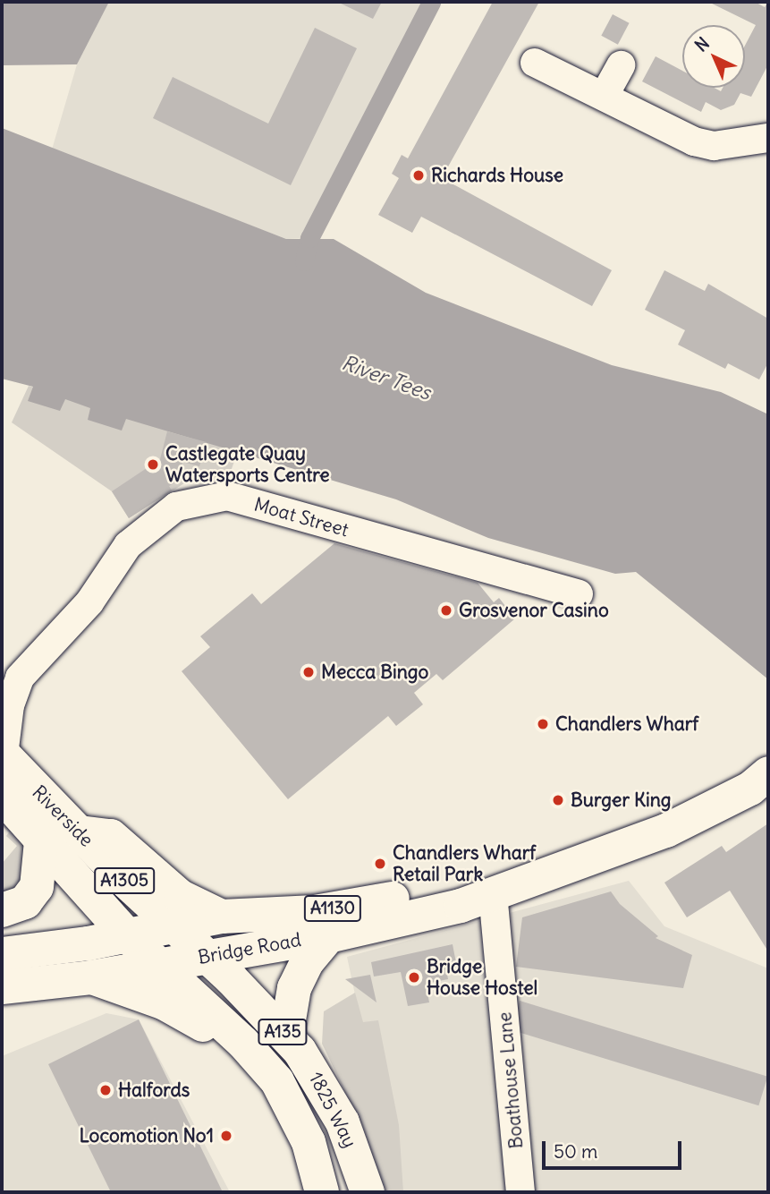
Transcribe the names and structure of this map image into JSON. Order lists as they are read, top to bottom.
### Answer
{
  "streets": {
    "main road": [
      "Riverside",
      "A1305",
      "A1130",
      "Bridge Road",
      "A135",
      "1825 Way"
    ],
    "street": ["Moat Street", "Boathouse Lane"]
  },
  "crossings": [
    ["Moat Street", "Riverside"],
    ["Riverside", "A1130"],
    ["Riverside", "Bridge Road"],
    ["Riverside", "1825 Way"],
    ["A1130", "Bridge Road"],
    ["Bridge Road", "A135"],
    ["Bridge Road", "Boathouse Lane"],
    ["Bridge Road", "1825 Way"],
    ["A135", "1825 Way"]
  ],
  "water": ["River Tees"],
  "places": [
    "Richards House",
    "Castlegate Quay Watersports Centre",
    "Grosvenor Casino",
    "Mecca Bingo",
    "Chandlers Wharf",
    "Burger King",
    "Chandlers Wharf Retail Park",
    "Bridge House Hostel",
    "Halfords",
    "Locomotion No1"
  ],
  "scale_bar": "50 m",
  "north": "top left"
}
